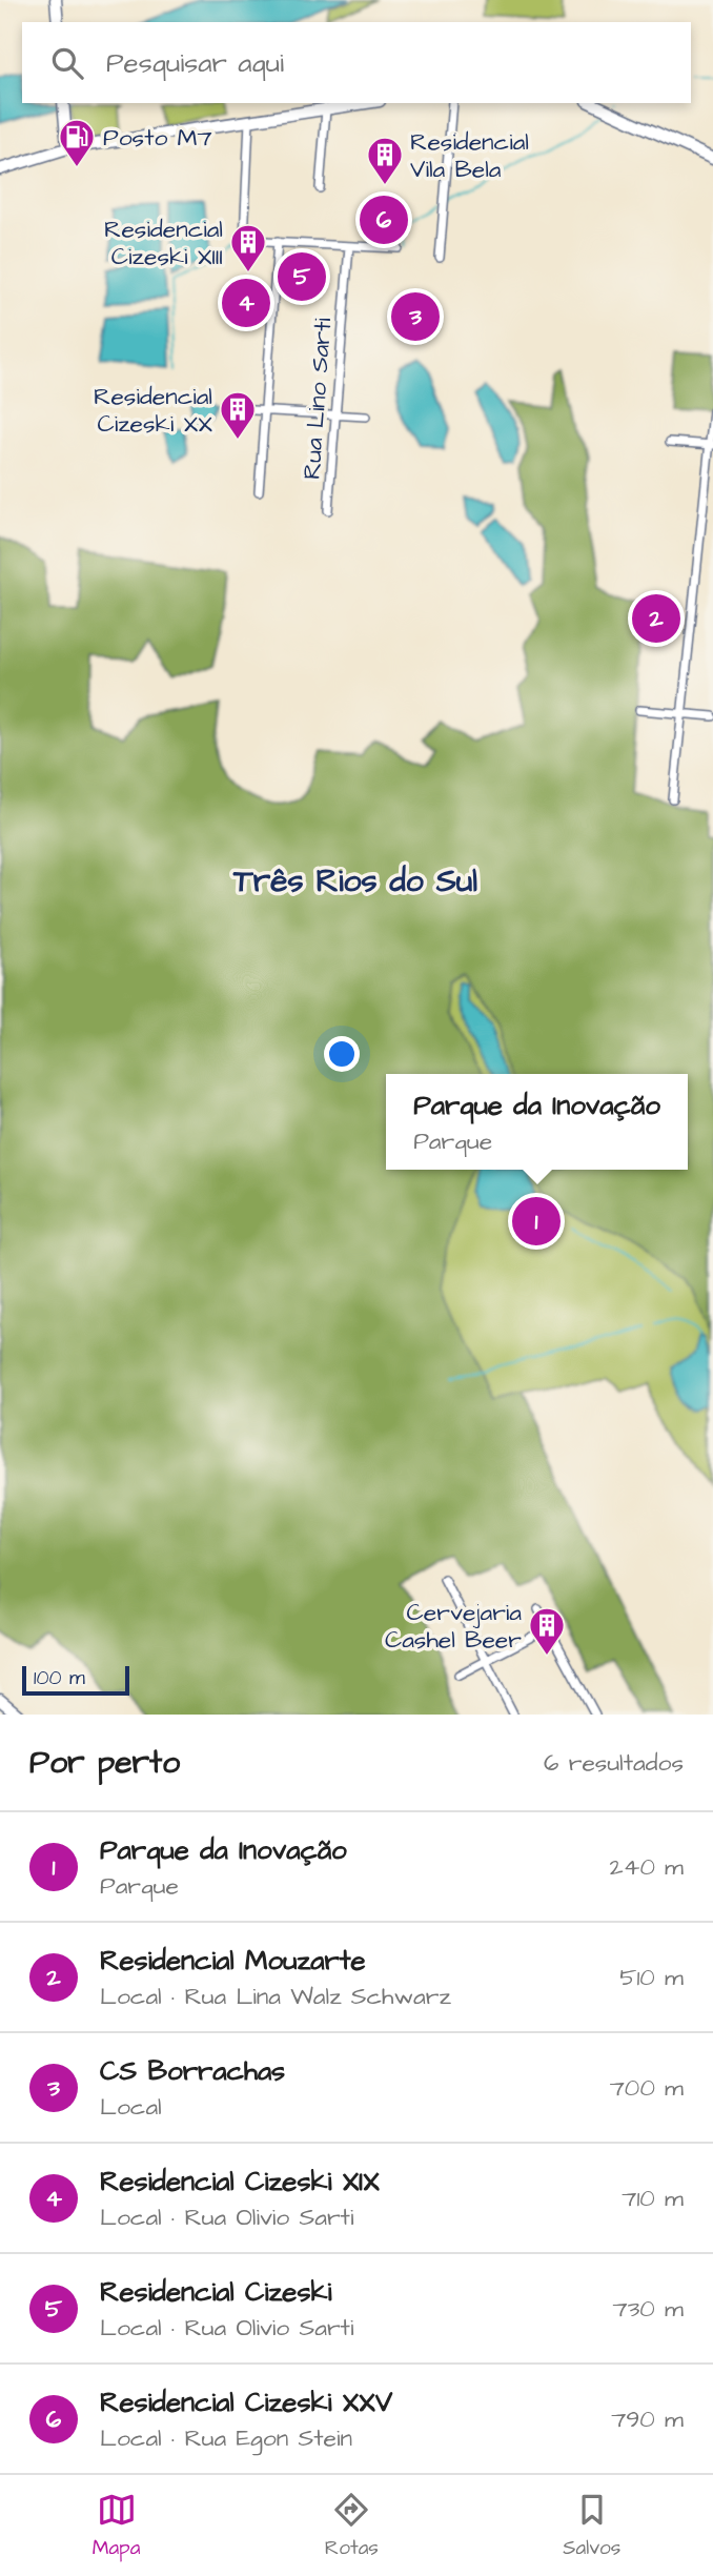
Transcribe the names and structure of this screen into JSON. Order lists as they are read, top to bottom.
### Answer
{
  "streets": {
    "street": ["Rua Lino Sarti"]
  },
  "districts": ["Três Rios do Sul"],
  "places": {
    "fuel station": ["Posto M7"],
    "building": [
      "Residencial Vila Bela",
      "Residencial Cizeski XIII",
      "Residencial Cizeski XX",
      "Cervejaria Cashel Beer"
    ]
  },
  "scale_bar": "100 m",
  "page": {
    "search": "Pesquisar aqui",
    "pins": [
      "6",
      "5",
      "4",
      "3",
      "2",
      "1"
    ],
    "popup": ["Parque da Inovação", "Parque"],
    "scale": "100 m",
    "heading": ["Por perto", "6 resultados"],
    "list": [
      {
        "mark": "1",
        "name": "Parque da Inovação",
        "note": "Parque",
        "value": "240 m"
      },
      {
        "mark": "2",
        "name": "Residencial Mouzarte",
        "note": "Local · Rua Lina Walz Schwarz",
        "value": "510 m"
      },
      {
        "mark": "3",
        "name": "CS Borrachas",
        "note": "Local",
        "value": "700 m"
      },
      {
        "mark": "4",
        "name": "Residencial Cizeski XIX",
        "note": "Local · Rua Olivio Sarti",
        "value": "710 m"
      },
      {
        "mark": "5",
        "name": "Residencial Cizeski",
        "note": "Local · Rua Olivio Sarti",
        "value": "730 m"
      },
      {
        "mark": "6",
        "name": "Residencial Cizeski XXV",
        "note": "Local · Rua Egon Stein",
        "value": "790 m"
      }
    ],
    "nav": ["Mapa", "Rotas", "Salvos"]
  }
}
